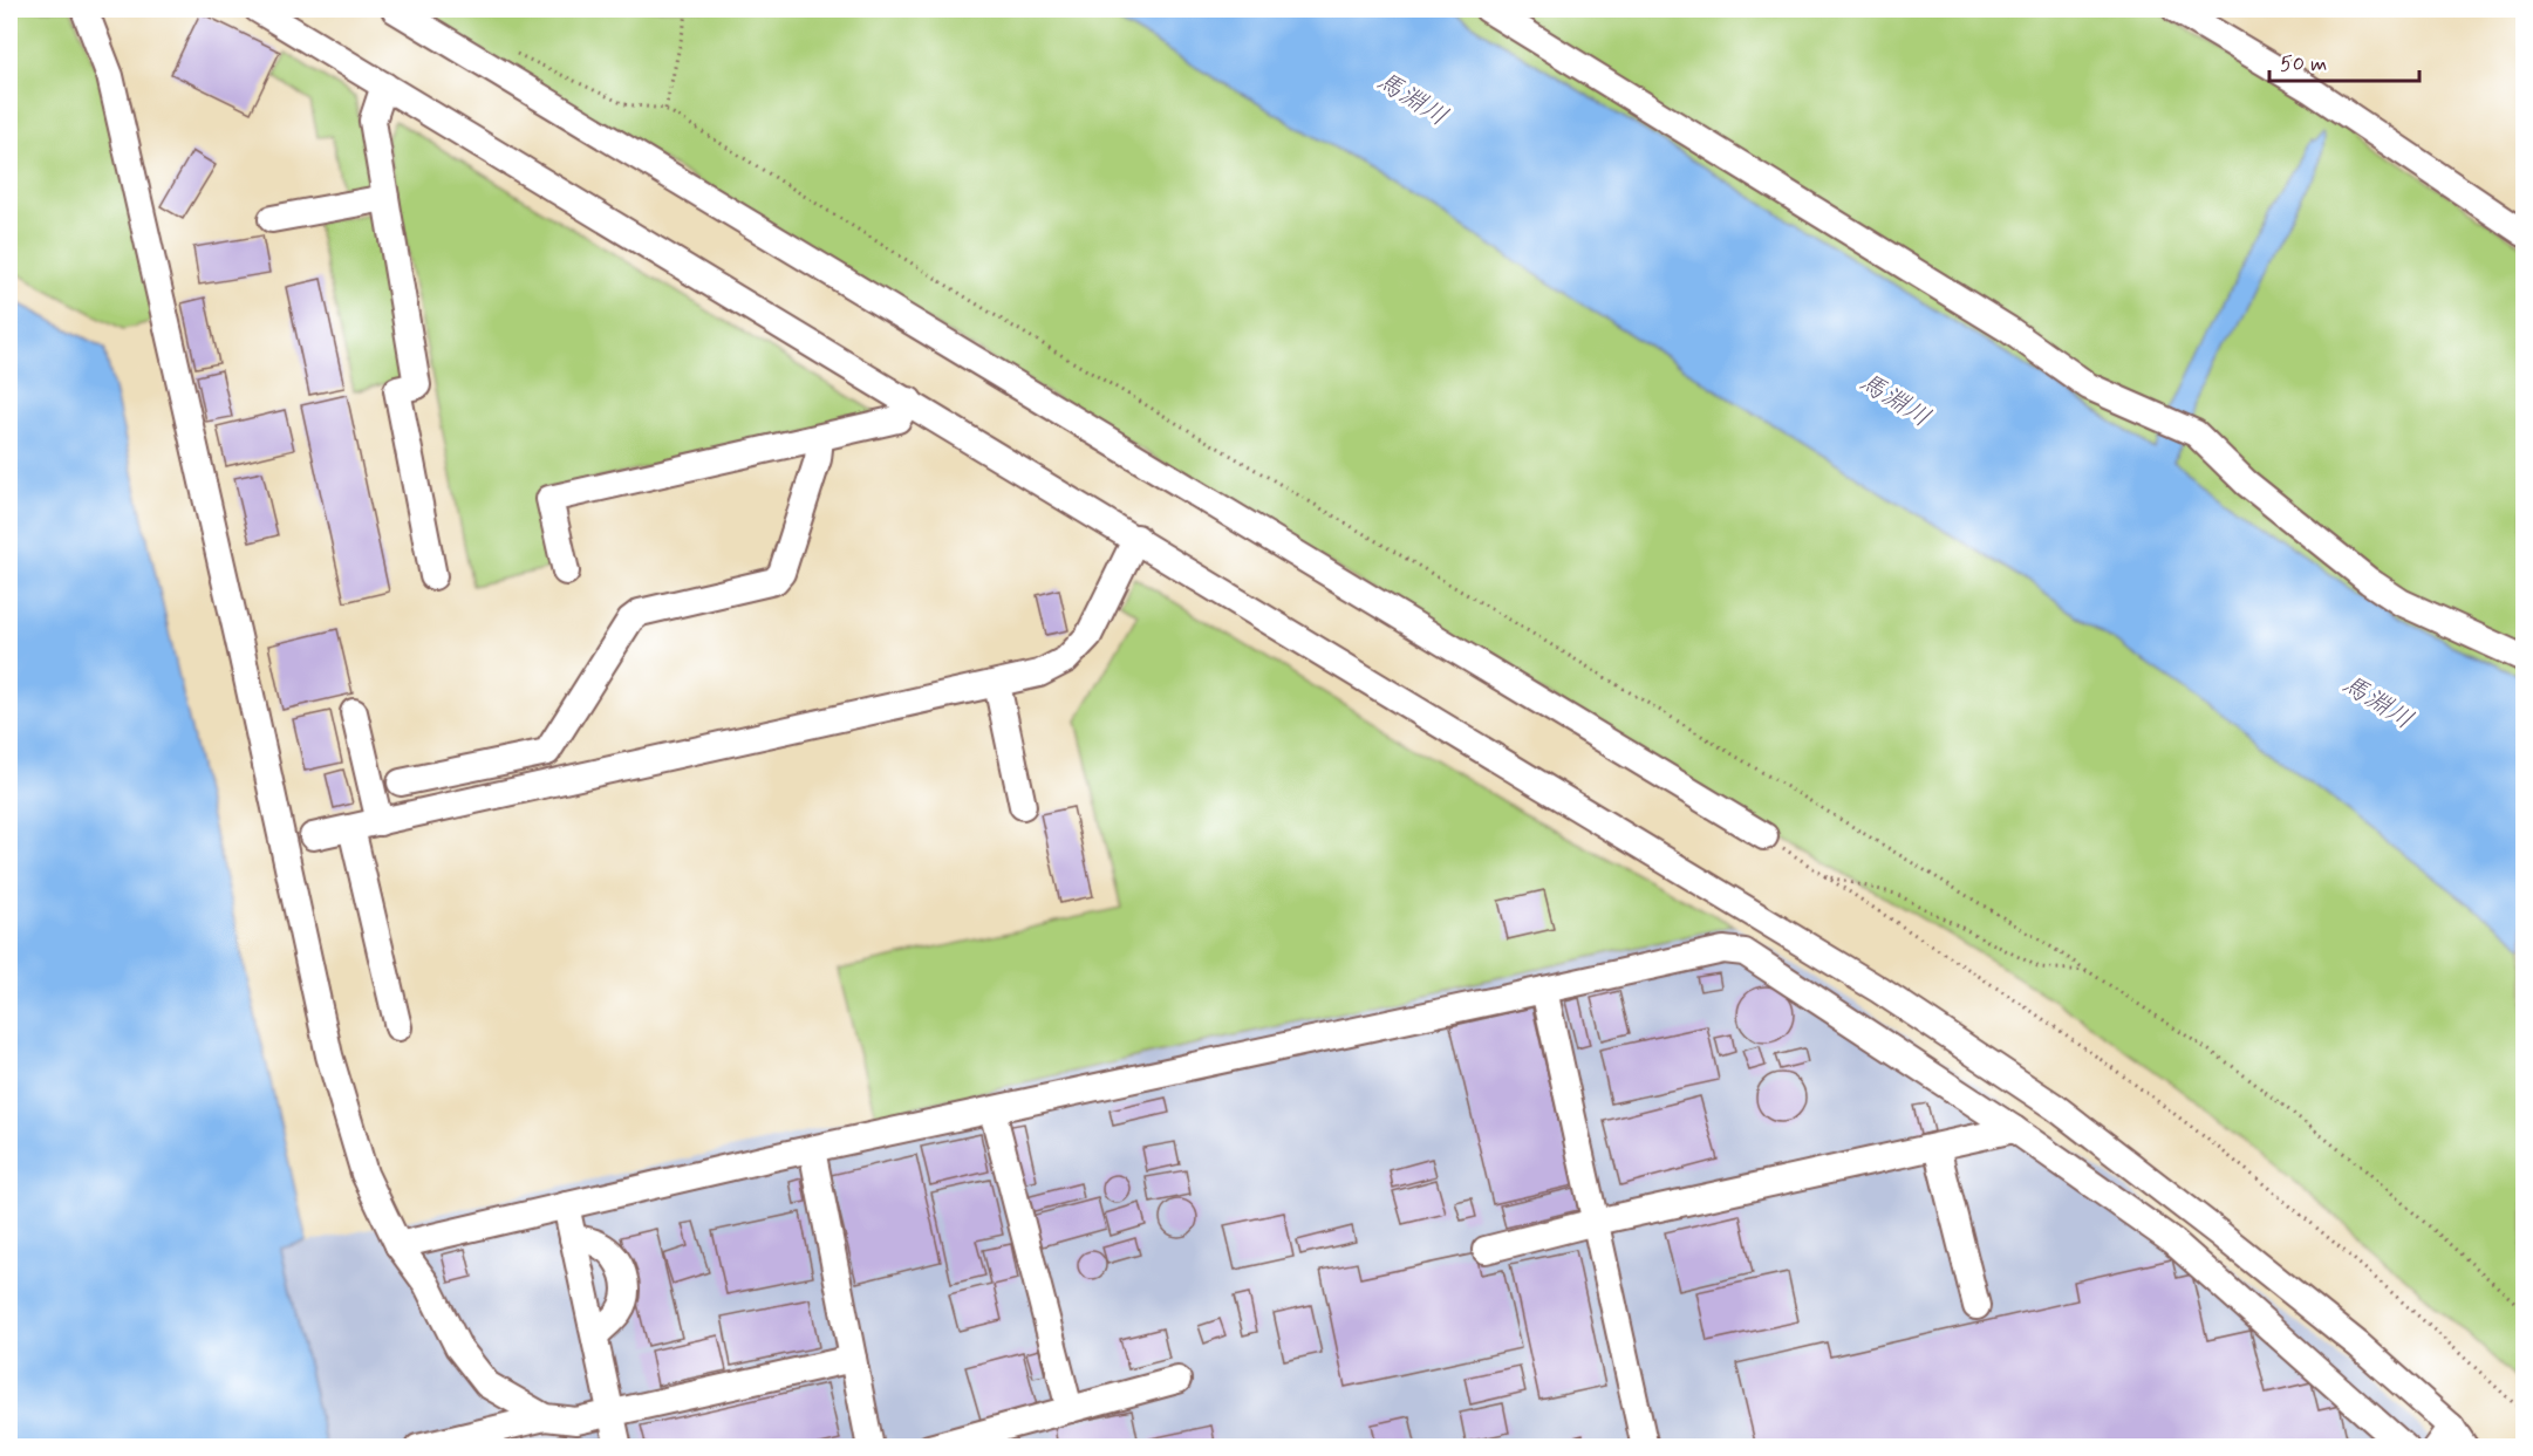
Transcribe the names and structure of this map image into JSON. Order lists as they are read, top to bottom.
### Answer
{
  "water": ["馬淵川"],
  "scale_bar": "50 m"
}
